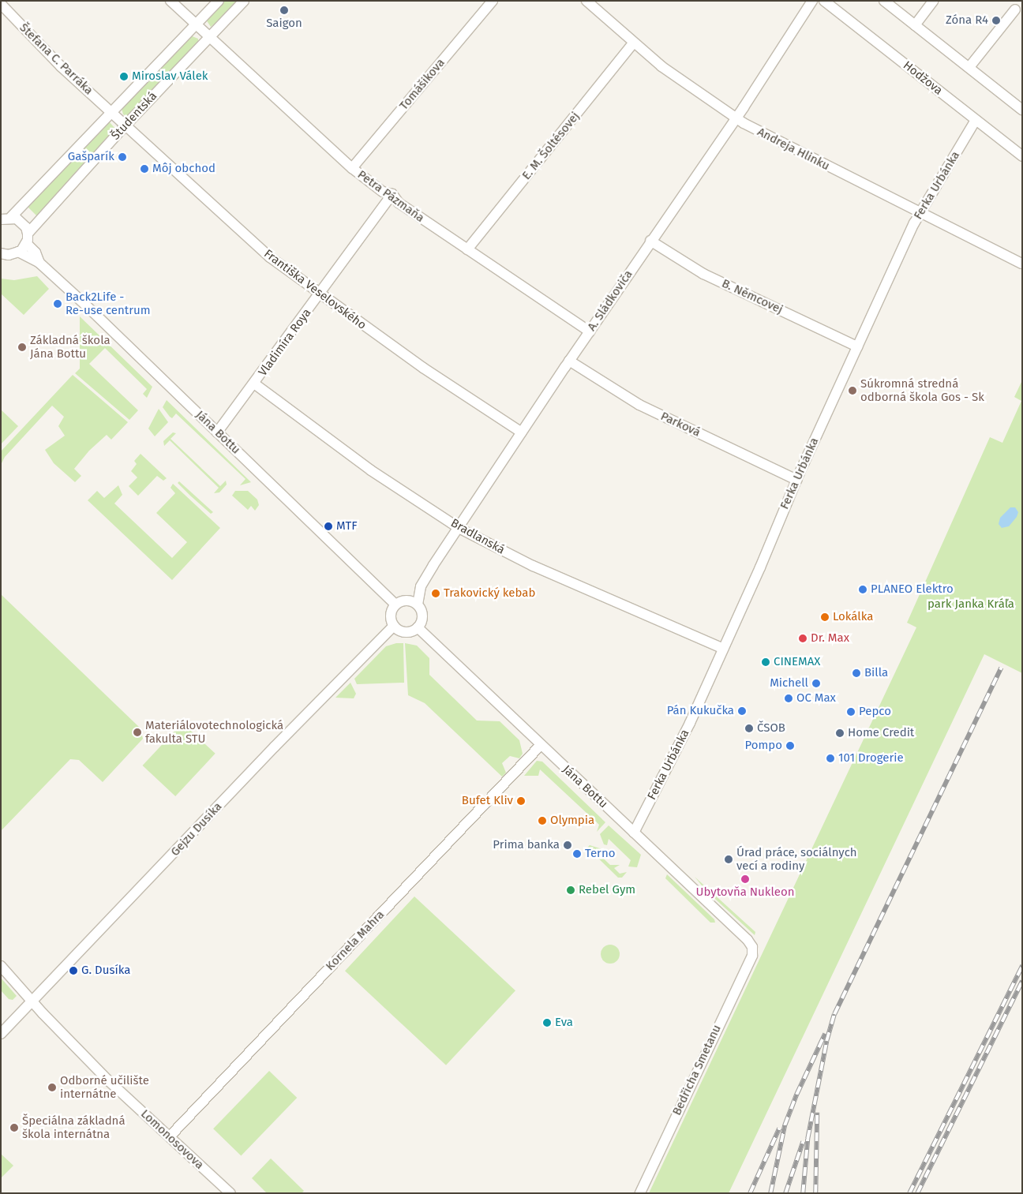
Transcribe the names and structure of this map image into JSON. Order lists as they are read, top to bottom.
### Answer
{
  "streets": {
    "street": [
      "Štefana C. Parráka",
      "Hodžova",
      "Tomášikova",
      "Študentská",
      "E. M. Šoltésovej",
      "Andreja Hlinku",
      "Ferka Urbánka",
      "Petra Pázmaňa",
      "Františka Veselovského",
      "B. Němcovej",
      "A. Sládkoviča",
      "Vladimíra Roya",
      "Parková",
      "Jána Bottu",
      "Bradlanská",
      "Gejzu Dusíka",
      "Kornela Mahra",
      "Bedřicha Smetanu",
      "Lomonosovova"
    ]
  },
  "crossings": [
    ["Štefana C. Parráka", "Študentská"],
    ["Štefana C. Parráka", "Františka Veselovského"],
    ["Hodžova", "Ferka Urbánka"],
    ["Tomášikova", "Petra Pázmaňa"],
    ["Študentská", "Petra Pázmaňa"],
    ["Študentská", "Františka Veselovského"],
    ["Študentská", "Jána Bottu"],
    ["E. M. Šoltésovej", "Andreja Hlinku"],
    ["E. M. Šoltésovej", "Petra Pázmaňa"],
    ["Andreja Hlinku", "Ferka Urbánka"],
    ["Andreja Hlinku", "A. Sládkoviča"],
    ["Ferka Urbánka", "B. Němcovej"],
    ["Ferka Urbánka", "Parková"],
    ["Ferka Urbánka", "Jána Bottu"],
    ["Ferka Urbánka", "Bradlanská"],
    ["Petra Pázmaňa", "A. Sládkoviča"],
    ["Petra Pázmaňa", "Vladimíra Roya"],
    ["Františka Veselovského", "A. Sládkoviča"],
    ["Františka Veselovského", "Vladimíra Roya"],
    ["B. Němcovej", "A. Sládkoviča"],
    ["A. Sládkoviča", "Parková"],
    ["A. Sládkoviča", "Jána Bottu"],
    ["A. Sládkoviča", "Bradlanská"],
    ["A. Sládkoviča", "Gejzu Dusíka"],
    ["Vladimíra Roya", "Jána Bottu"],
    ["Vladimíra Roya", "Bradlanská"],
    ["Jána Bottu", "Gejzu Dusíka"],
    ["Jána Bottu", "Kornela Mahra"],
    ["Jána Bottu", "Bedřicha Smetanu"],
    ["Gejzu Dusíka", "Lomonosovova"],
    ["Kornela Mahra", "Lomonosovova"]
  ],
  "parks": ["park Janka Kráľa"],
  "places": [
    "Saigon",
    "Zóna R4",
    "Miroslav Válek",
    "Gašparík",
    "Môj obchod",
    "Back2Life - Re-use centrum",
    "Základná škola Jána Bottu",
    "Súkromná stredná odborná škola Gos - Sk",
    "MTF",
    "PLANEO Elektro",
    "Trakovický kebab",
    "Lokálka",
    "Dr. Max",
    "CINEMAX",
    "Billa",
    "Michell",
    "OC Max",
    "Pán Kukučka",
    "Pepco",
    "ČSOB",
    "Materiálovotechnologická fakulta STU",
    "Home Credit",
    "Pompo",
    "101 Drogerie",
    "Bufet Kliv",
    "Olympia",
    "Prima banka",
    "Terno",
    "Úrad práce, sociálnych vecí a rodiny",
    "Ubytovňa Nukleon",
    "Rebel Gym",
    "G. Dusíka",
    "Eva",
    "Odborné učilište internátne",
    "Špeciálna základná škola internátna"
  ]
}
